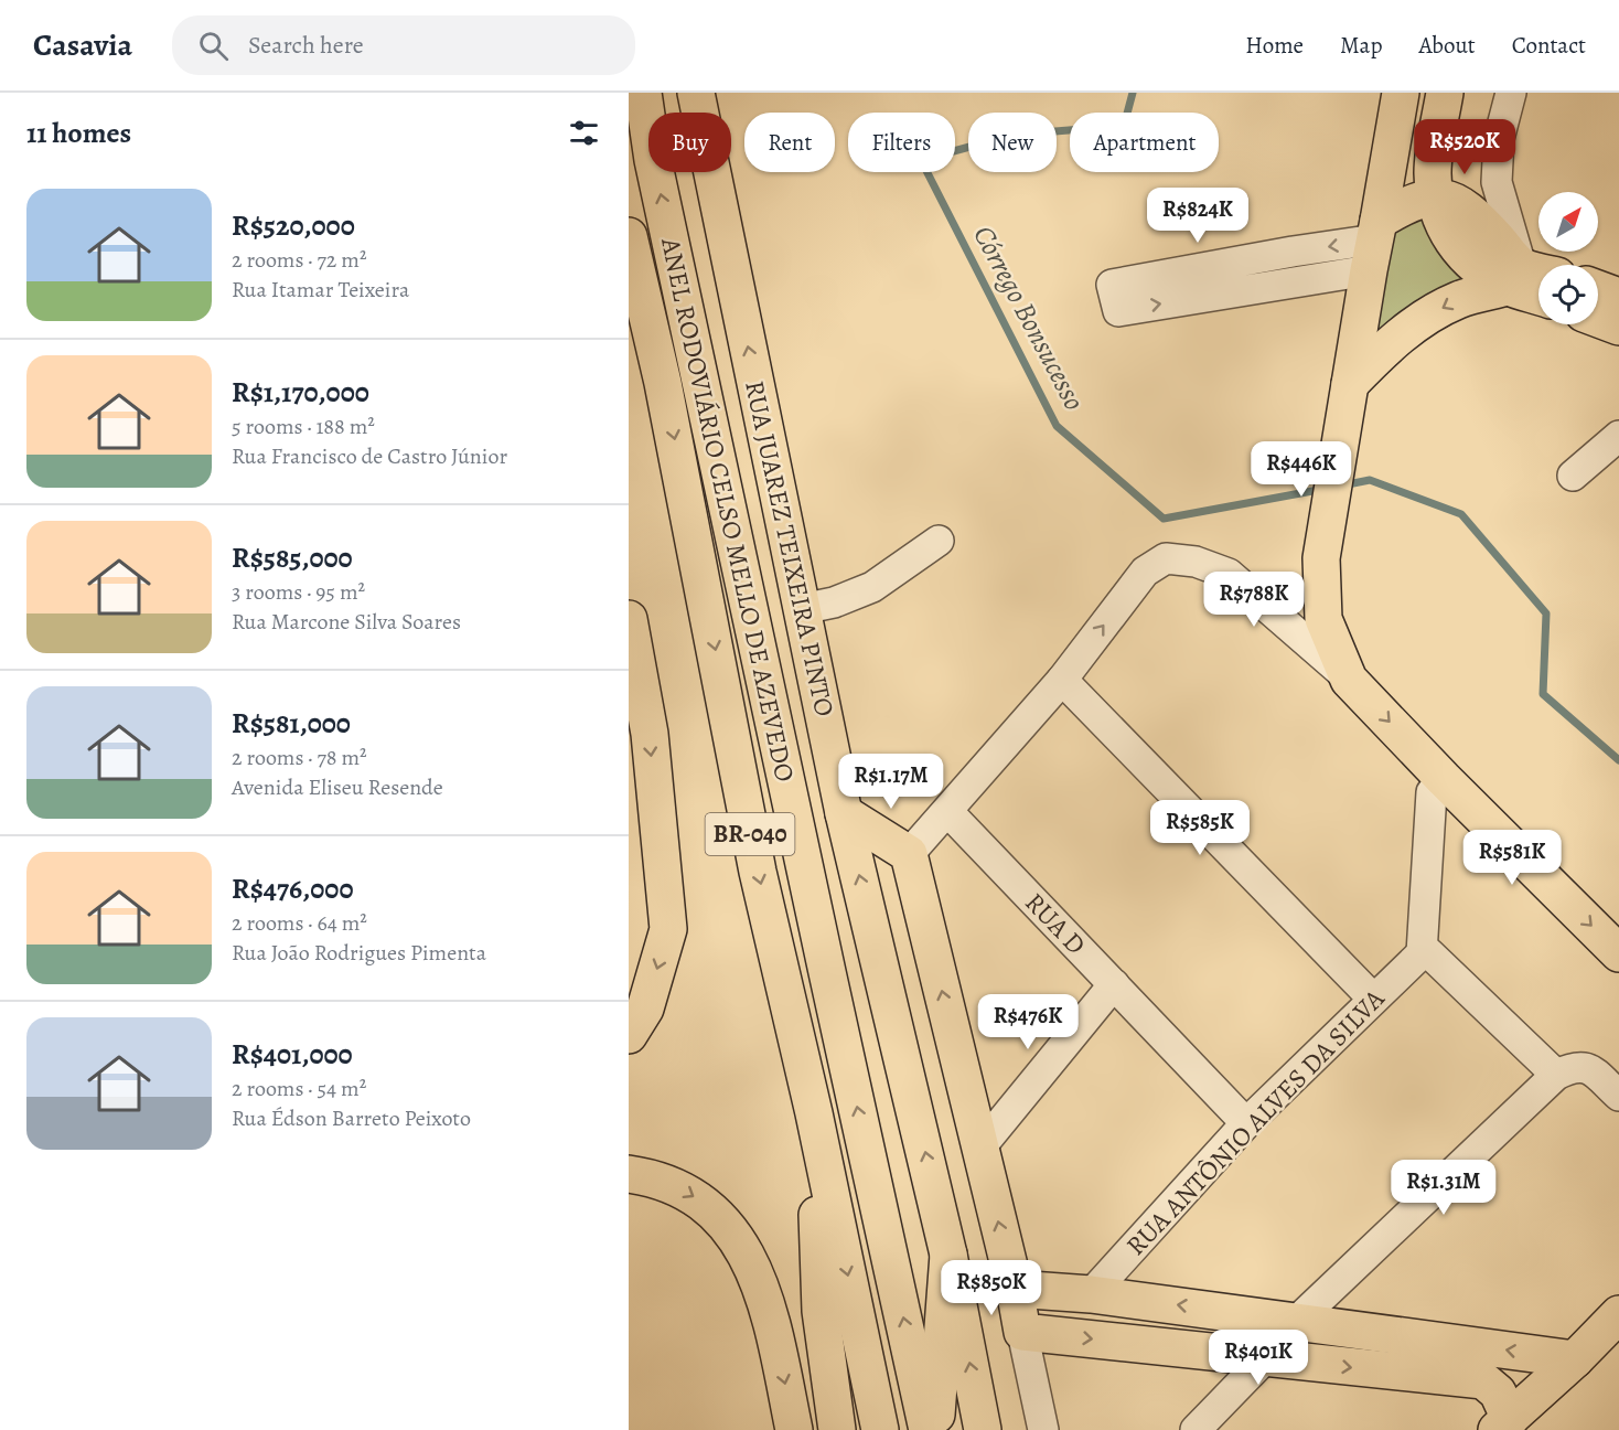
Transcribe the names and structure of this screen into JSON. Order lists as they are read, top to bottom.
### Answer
{
  "streets": {
    "main road": ["ANEL RODOVIÁRIO CELSO MELLO DE AZEVEDO", "RUA JUAREZ TEIXEIRA PINTO", "BR-040"],
    "street": ["RUA D", "RUA ANTÔNIO ALVES DA SILVA"]
  },
  "crossings": [
    ["RUA D", "RUA ANTÔNIO ALVES DA SILVA"]
  ],
  "water": ["Córrego Bonsucesso"],
  "north": "top right",
  "page": {
    "header": "Casavia",
    "search": "Search here",
    "nav": [
      "Home",
      "Map",
      "About",
      "Contact"
    ],
    "heading": "11 homes",
    "chip": [
      "Buy",
      "Rent",
      "Filters",
      "New",
      "Apartment"
    ],
    "price": [
      "R$520K",
      "R$824K",
      "R$446K",
      "R$788K",
      "R$1.17M",
      "R$585K",
      "R$581K",
      "R$476K",
      "R$1.31M",
      "R$850K",
      "R$401K"
    ],
    "list": [
      {
        "name": "R$520,000",
        "note": "2 rooms · 72 m² · Rua Itamar Teixeira"
      },
      {
        "name": "R$1,170,000",
        "note": "5 rooms · 188 m² · Rua Francisco de Castro Júnior"
      },
      {
        "name": "R$585,000",
        "note": "3 rooms · 95 m² · Rua Marcone Silva Soares"
      },
      {
        "name": "R$581,000",
        "note": "2 rooms · 78 m² · Avenida Eliseu Resende"
      },
      {
        "name": "R$476,000",
        "note": "2 rooms · 64 m² · Rua João Rodrigues Pimenta"
      },
      {
        "name": "R$401,000",
        "note": "2 rooms · 54 m² · Rua Édson Barreto Peixoto"
      }
    ]
  }
}
